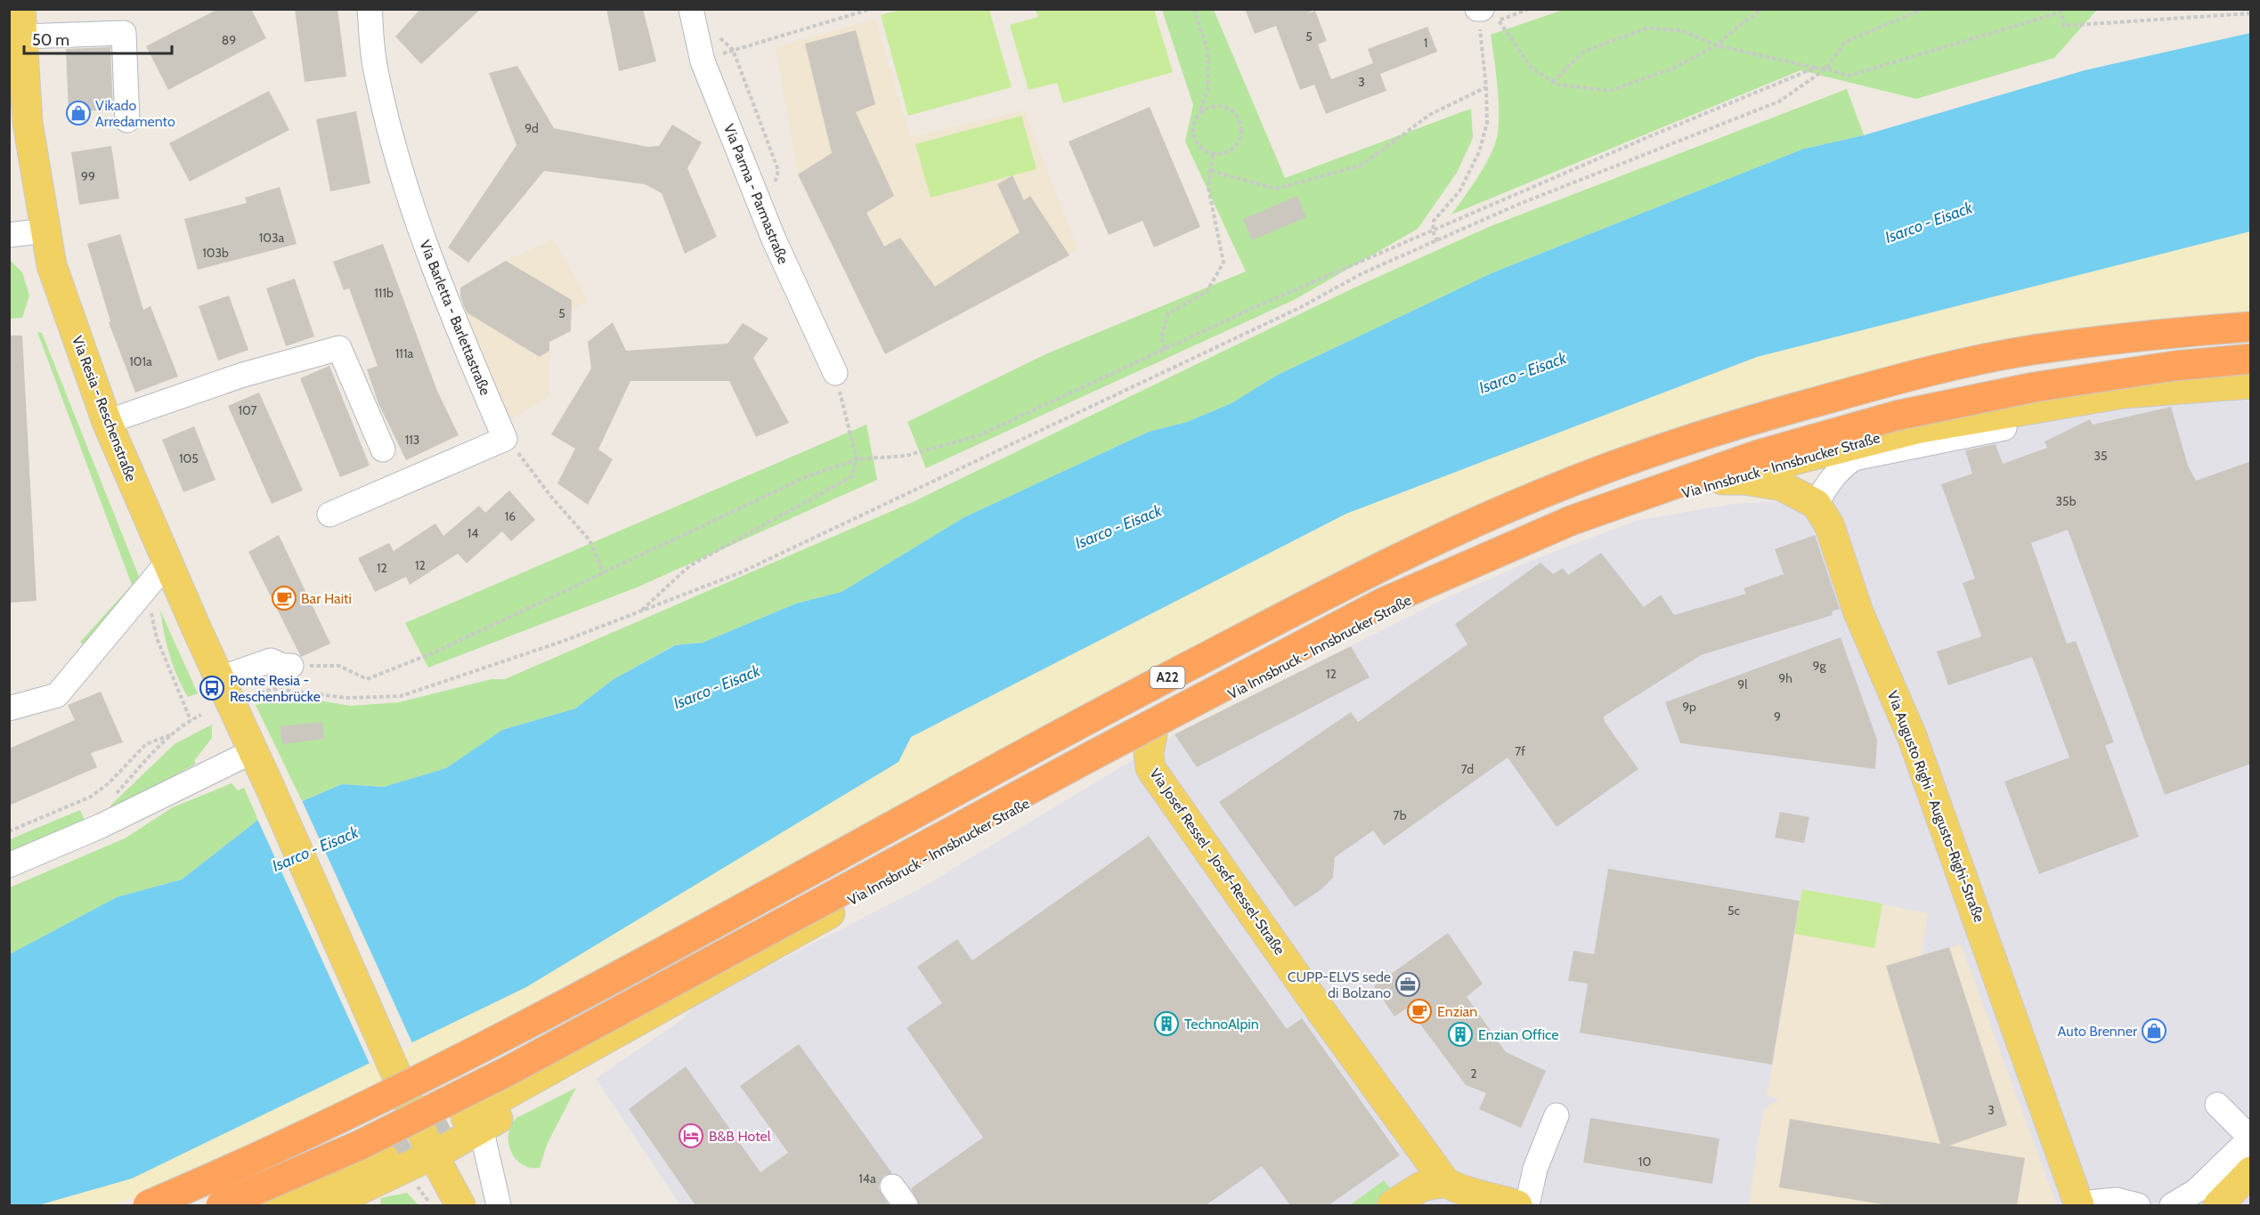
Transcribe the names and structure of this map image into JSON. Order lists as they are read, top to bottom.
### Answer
{
  "streets": {
    "highway": ["A22"],
    "main road": [
      "Via Resia - Reschenstraße",
      "Via Innsbruck - Innsbrucker Straße",
      "Via Augusto Righi - Augusto-Righi-Straße",
      "Via Josef Ressel - Josef-Ressel-Straße"
    ],
    "street": ["Via Parma - Parmastraße", "Via Barletta - Barlettastraße"]
  },
  "crossings": [
    ["Via Innsbruck - Innsbrucker Straße", "Via Josef Ressel - Josef-Ressel-Straße"]
  ],
  "water": ["Isarco - Eisack"],
  "places": {
    "shop": ["Vikado Arredamento", "Auto Brenner"],
    "cafe": ["Bar Haiti", "Enzian"],
    "bus stop": ["Ponte Resia - Reschenbrücke"],
    "office": ["CUPP-ELVS sede di Bolzano"],
    "building": ["TechnoAlpin", "Enzian Office"],
    "hotel": ["B&B Hotel"]
  },
  "house_numbers": [
    "5",
    "89",
    "1",
    "3",
    "9d",
    "99",
    "103a",
    "103b",
    "111b",
    "5",
    "111a",
    "101a",
    "107",
    "113",
    "35",
    "105",
    "35b",
    "16",
    "14",
    "12",
    "12",
    "9g",
    "12",
    "9h",
    "9l",
    "9p",
    "9",
    "7f",
    "7d",
    "7b",
    "5c",
    "2",
    "3",
    "10",
    "14a"
  ],
  "scale_bar": "50 m"
}
